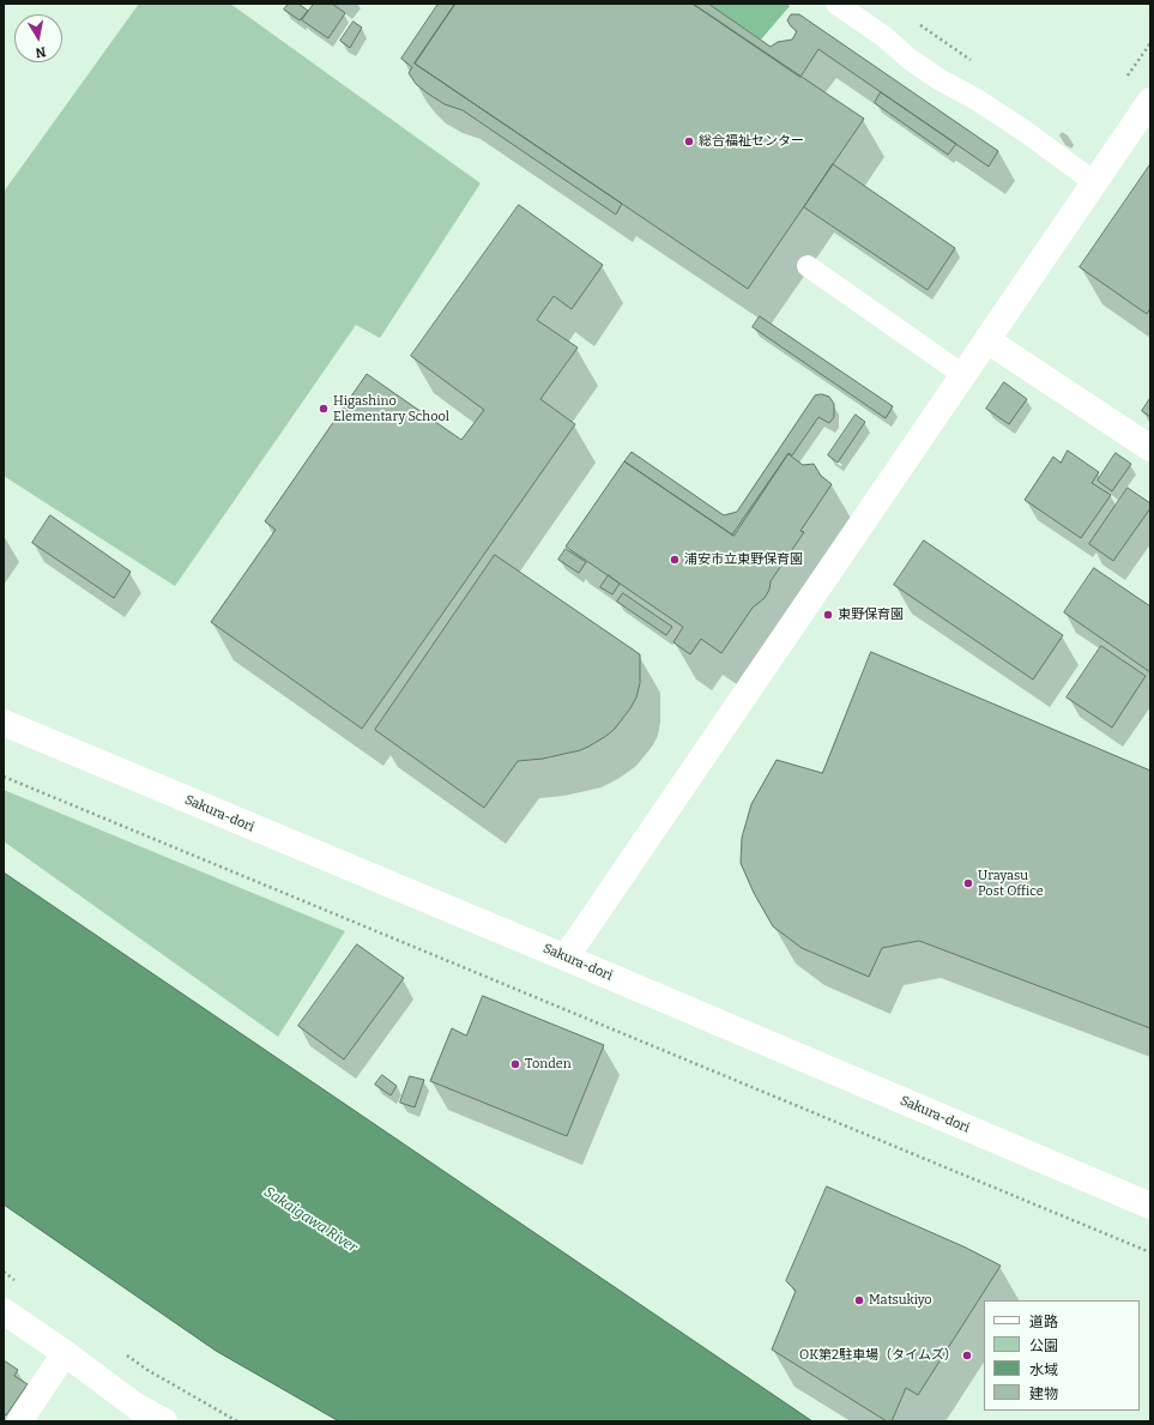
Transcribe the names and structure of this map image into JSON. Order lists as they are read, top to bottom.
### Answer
{
  "streets": {
    "street": ["Sakura-dori"]
  },
  "water": ["Sakaigawa River"],
  "places": [
    "総合福祉センター",
    "Higashino Elementary School",
    "浦安市立東野保育園",
    "東野保育園",
    "Urayasu Post Office",
    "Tonden",
    "Matsukiyo",
    "OK第2駐車場（タイムズ）"
  ],
  "legend": [
    "道路",
    "公園",
    "水域",
    "建物"
  ],
  "north": "bottom"
}
